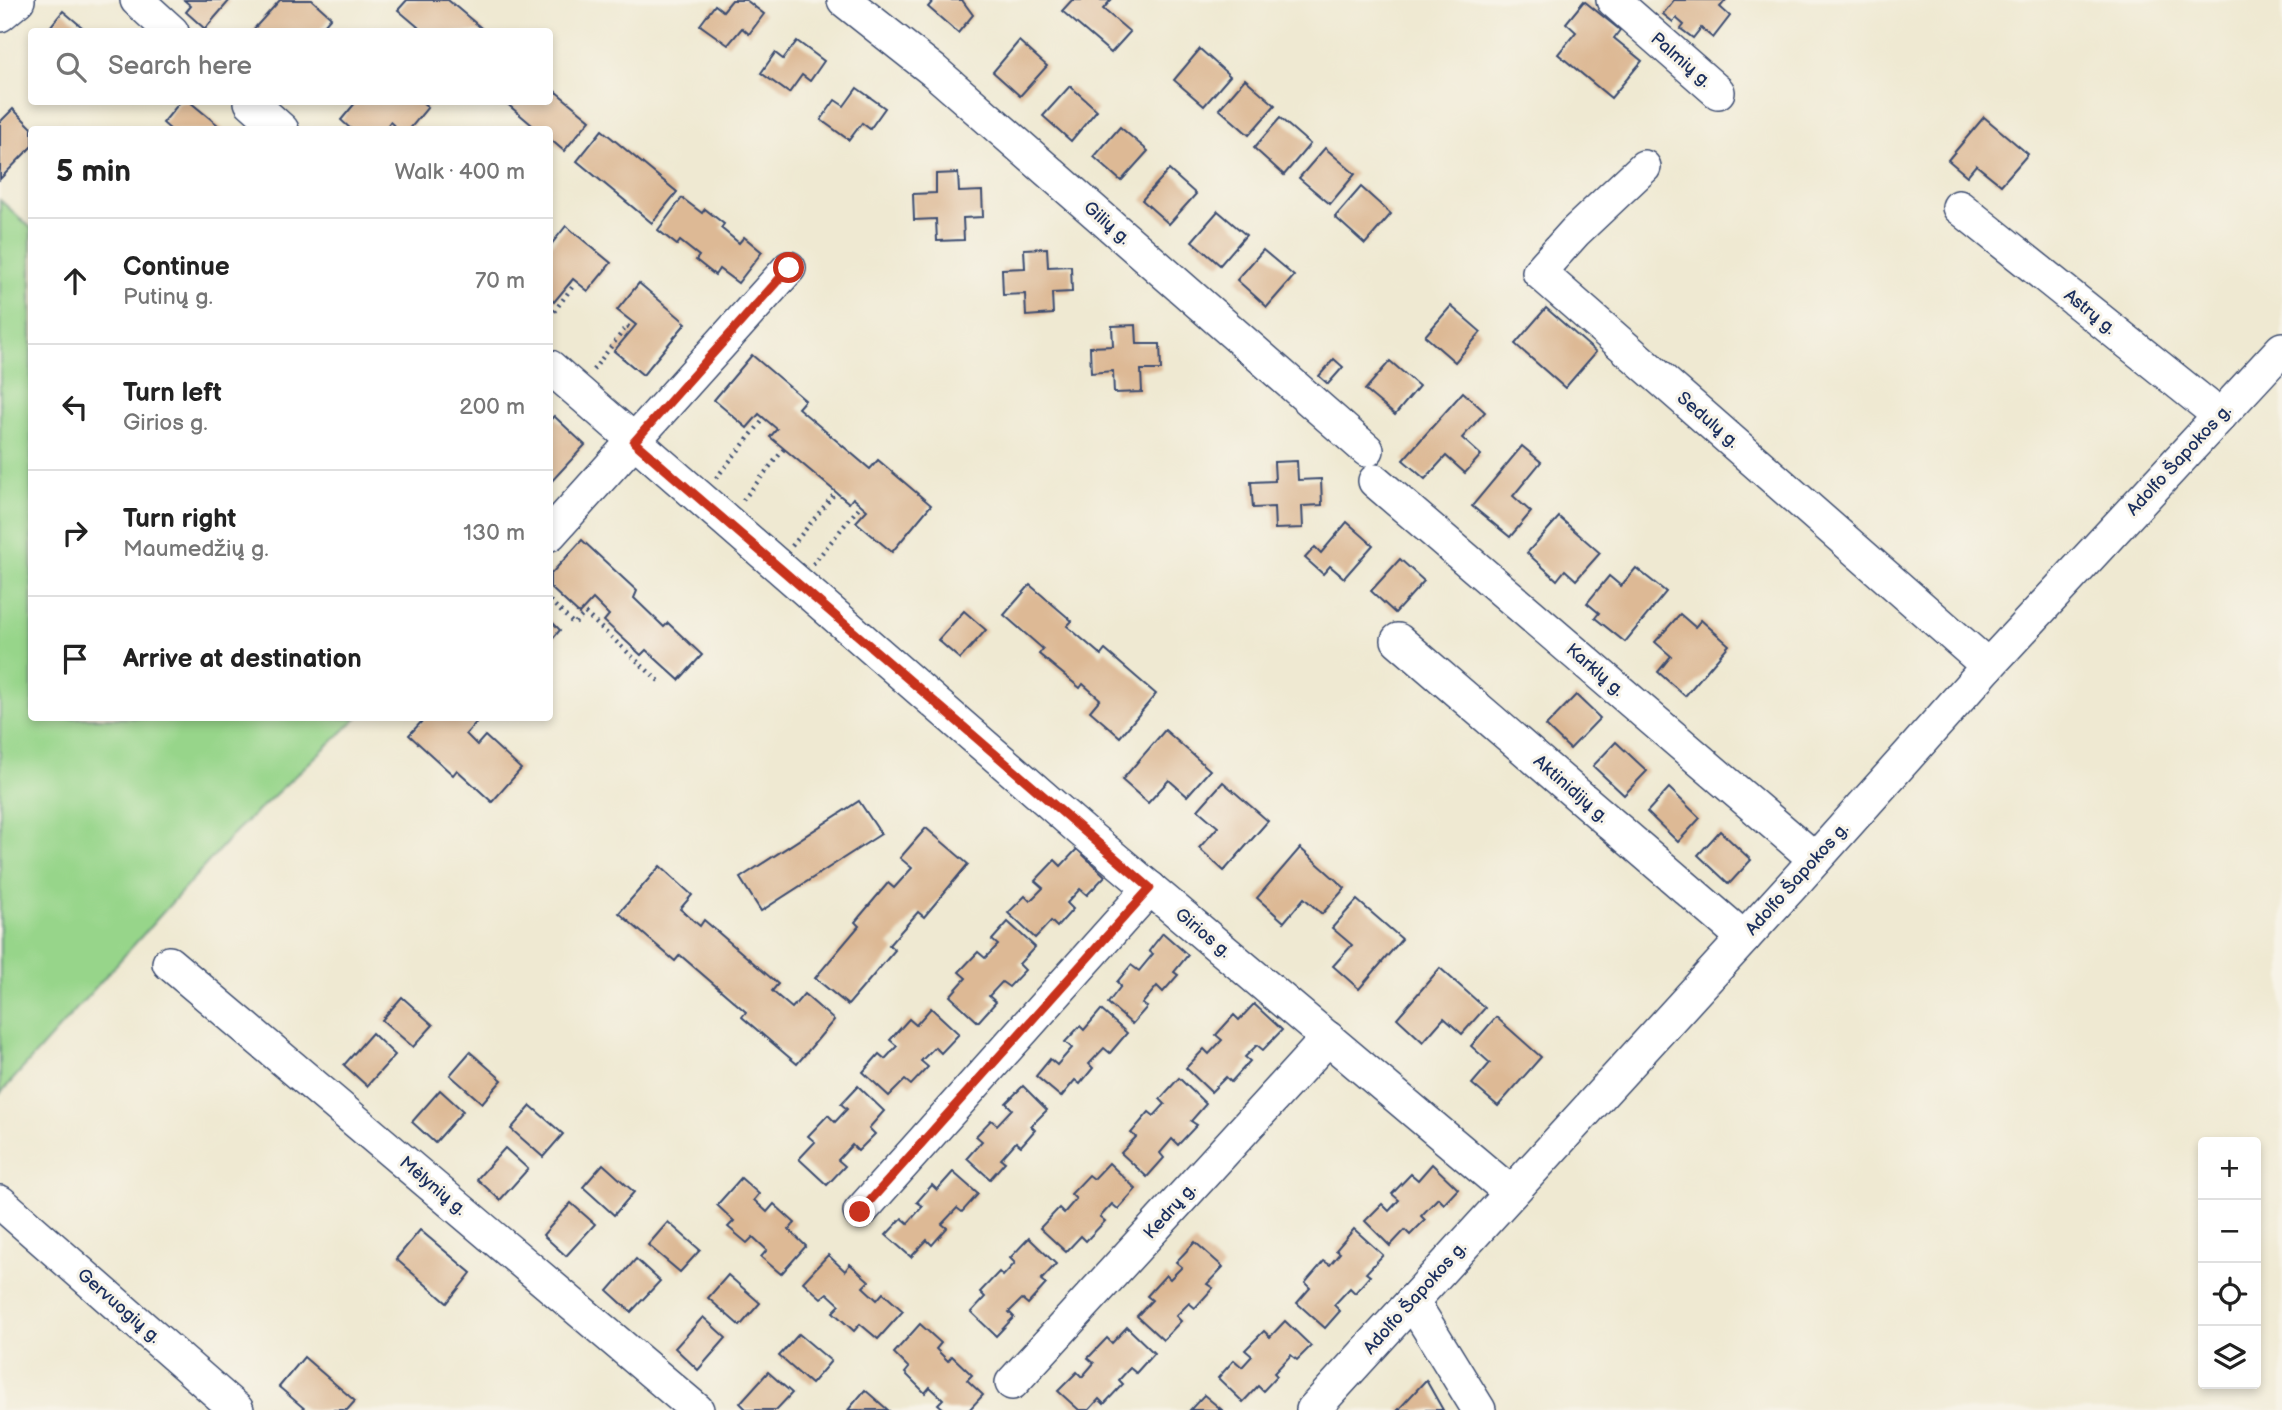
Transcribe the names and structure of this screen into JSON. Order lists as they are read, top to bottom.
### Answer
{
  "streets": {
    "street": [
      "Palmių g.",
      "Gilių g.",
      "Astrų g.",
      "Sedulų g.",
      "Adolfo Šapokos g.",
      "Karklų g.",
      "Aktinidijų g.",
      "Girios g.",
      "Mėlynių g.",
      "Kedrų g.",
      "Gervuogių g."
    ]
  },
  "crossings": [
    ["Gilių g.", "Karklų g."],
    ["Astrų g.", "Adolfo Šapokos g."],
    ["Sedulų g.", "Adolfo Šapokos g."],
    ["Adolfo Šapokos g.", "Karklų g."],
    ["Adolfo Šapokos g.", "Aktinidijų g."],
    ["Adolfo Šapokos g.", "Girios g."],
    ["Girios g.", "Kedrų g."]
  ],
  "page": {
    "search": "Search here",
    "heading": ["5 min", "Walk · 400 m"],
    "list": [
      ["Continue", "Putinų g.", "70 m"],
      ["Turn left", "Girios g.", "200 m"],
      ["Turn right", "Maumedžių g.", "130 m"],
      "Arrive at destination"
    ],
    "map_buttons": ["+", "−"]
  }
}
